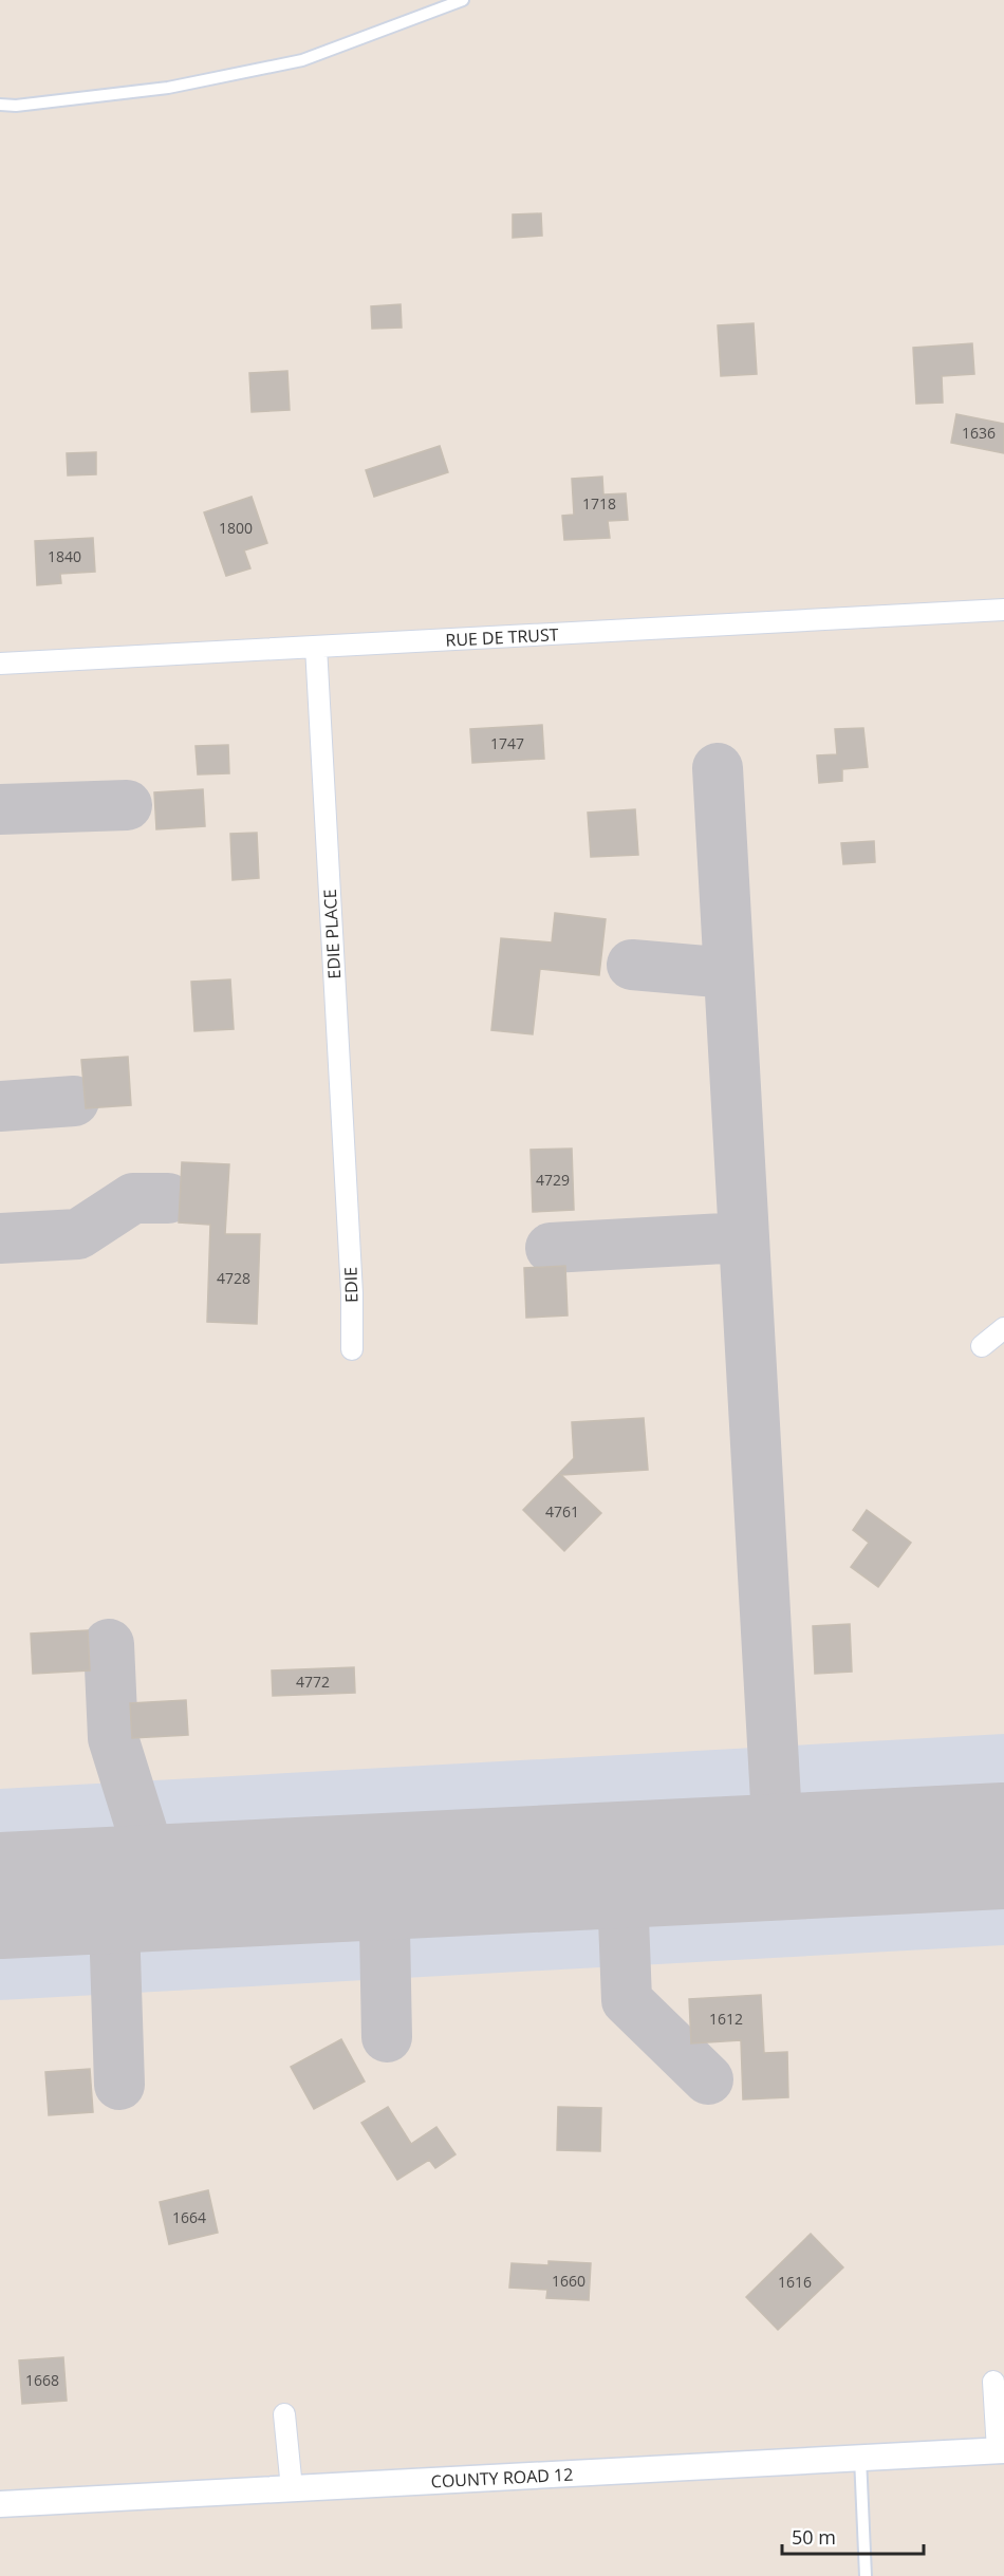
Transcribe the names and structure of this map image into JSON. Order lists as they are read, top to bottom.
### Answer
{
  "streets": {
    "street": [
      "RUE DE TRUST",
      "EDIE PLACE",
      "EDIE",
      "COUNTY ROAD 12"
    ]
  },
  "crossings": [
    ["RUE DE TRUST", "EDIE PLACE"],
    ["EDIE PLACE", "EDIE"]
  ],
  "house_numbers": [
    "1636",
    "1718",
    "1800",
    "1840",
    "1747",
    "4729",
    "4728",
    "4761",
    "4772",
    "1612",
    "1664",
    "1660",
    "1616",
    "1668"
  ],
  "scale_bar": "50 m"
}
